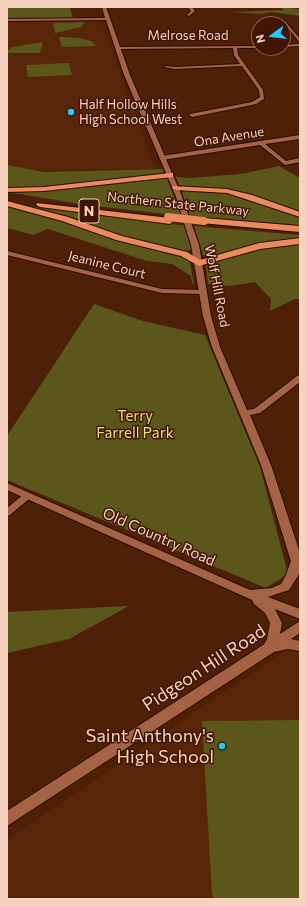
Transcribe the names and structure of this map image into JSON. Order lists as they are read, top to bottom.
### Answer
{
  "streets": {
    "highway": ["Northern State Parkway", "N"],
    "street": [
      "Melrose Road",
      "Ona Avenue",
      "Jeanine Court",
      "Wolf Hill Road",
      "Old Country Road",
      "Pidgeon Hill Road"
    ]
  },
  "crossings": [
    ["Melrose Road", "Wolf Hill Road"],
    ["Ona Avenue", "Wolf Hill Road"],
    ["Jeanine Court", "Wolf Hill Road"]
  ],
  "parks": ["Terry Farrell Park"],
  "places": ["Half Hollow Hills High School West", "Saint Anthony's High School"],
  "north": "left"
}
